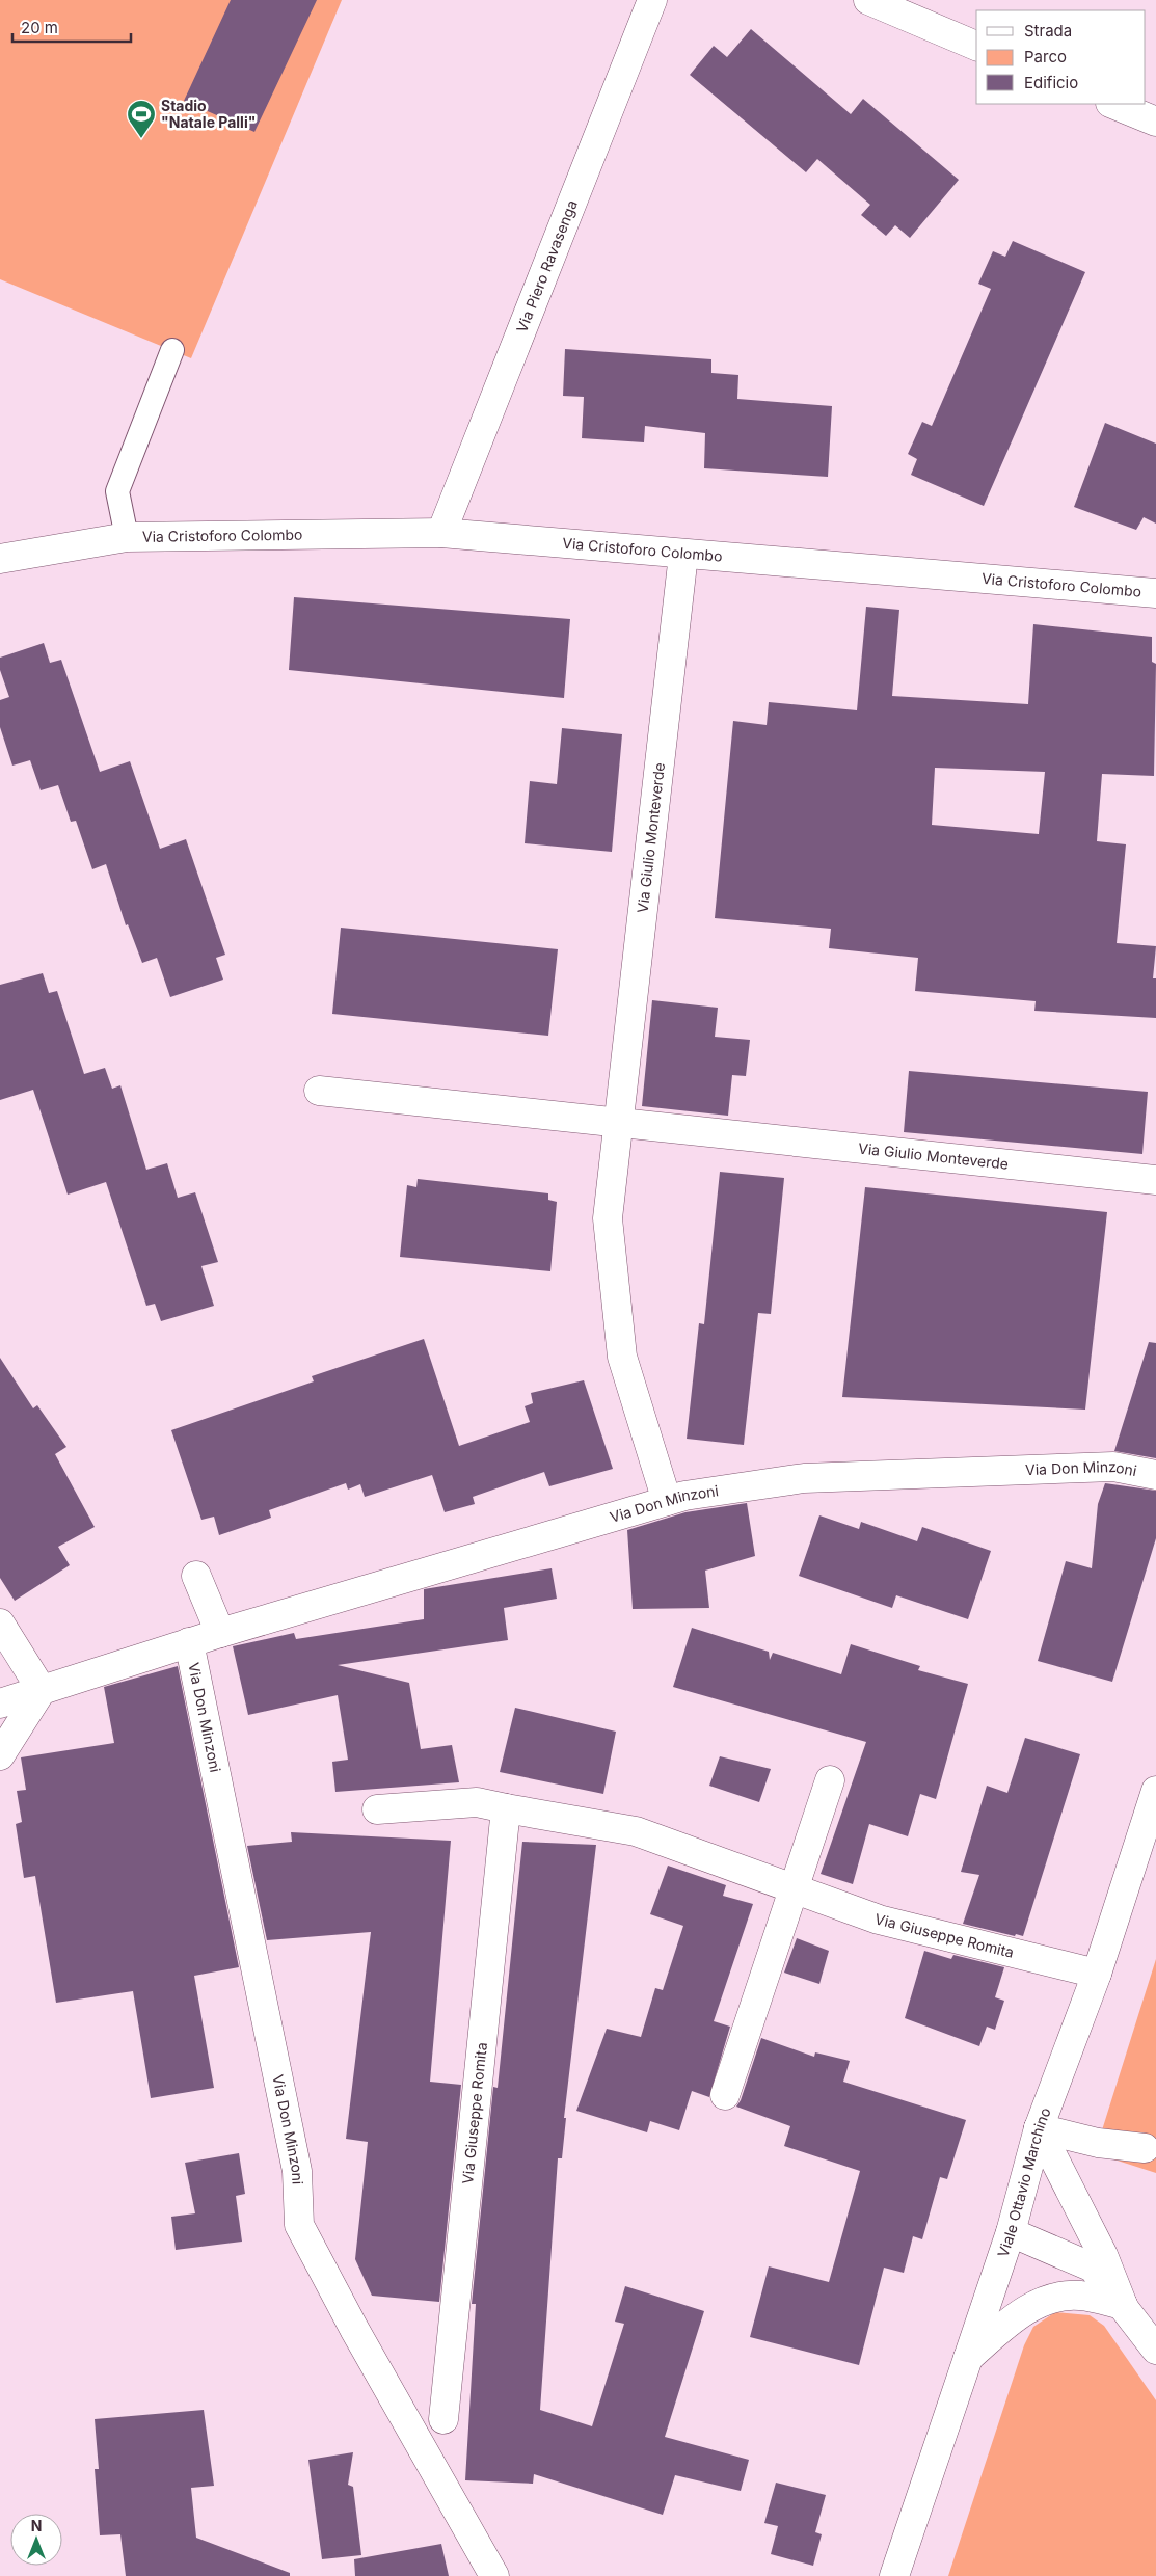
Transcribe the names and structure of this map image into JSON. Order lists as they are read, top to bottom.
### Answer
{
  "streets": {
    "street": [
      "Via Piero Ravasenga",
      "Via Cristoforo Colombo",
      "Via Giulio Monteverde",
      "Via Don Minzoni",
      "Via Giuseppe Romita",
      "Viale Ottavio Marchino"
    ]
  },
  "crossings": [
    ["Via Piero Ravasenga", "Via Cristoforo Colombo"],
    ["Via Cristoforo Colombo", "Via Giulio Monteverde"],
    ["Via Giulio Monteverde", "Via Don Minzoni"],
    ["Via Giuseppe Romita", "Viale Ottavio Marchino"]
  ],
  "places": {
    "sports": ["Stadio \"Natale Palli\""]
  },
  "legend": ["Strada", "Parco", "Edificio"],
  "scale_bar": "20 m",
  "north": "top"
}
